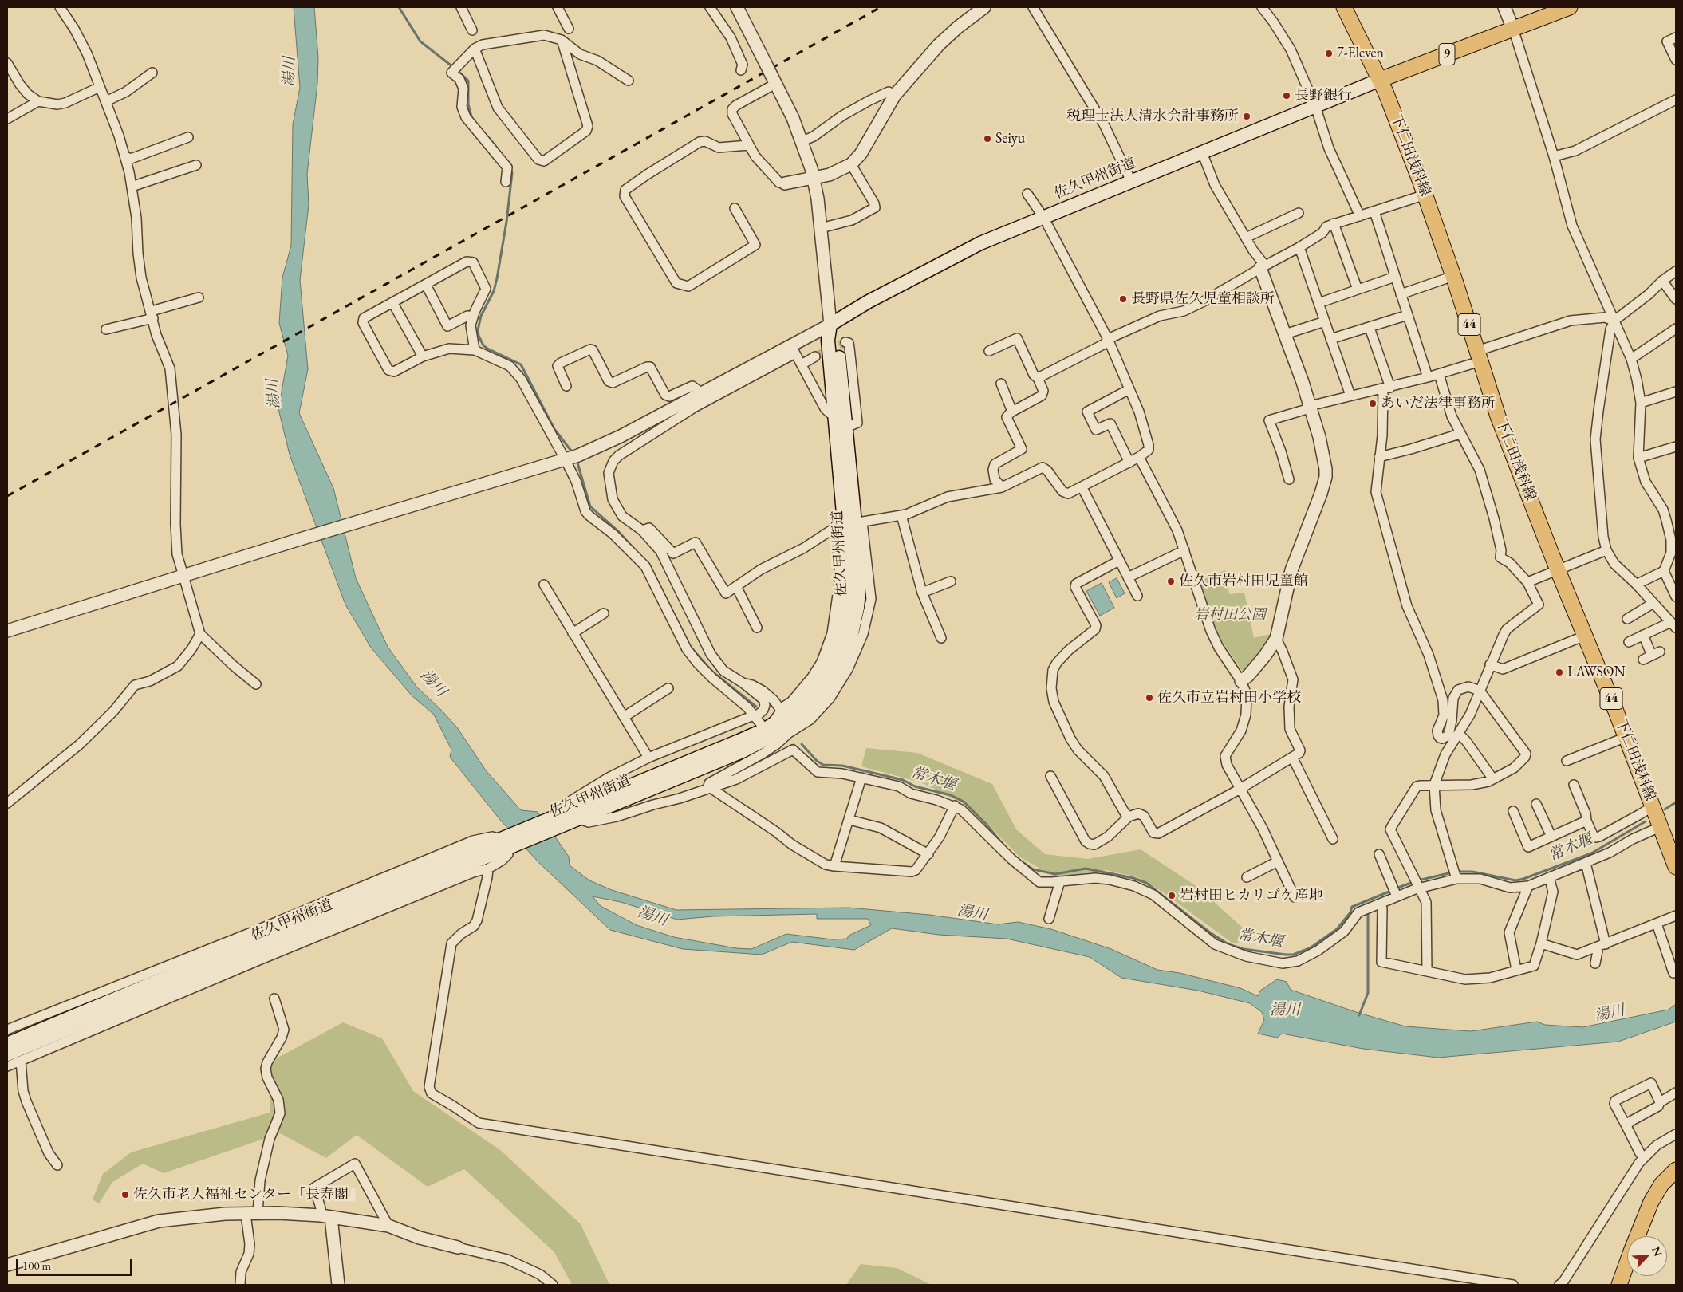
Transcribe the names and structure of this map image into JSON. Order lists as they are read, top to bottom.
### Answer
{
  "streets": {
    "main road": [
      "9",
      "下仁田浅科線",
      "佐久甲州街道",
      "44"
    ]
  },
  "crossings": [
    ["9", "下仁田浅科線"],
    ["9", "佐久甲州街道"],
    ["下仁田浅科線", "佐久甲州街道"]
  ],
  "water": ["湯川", "常木堰"],
  "parks": ["岩村田公園"],
  "places": [
    "7-Eleven",
    "長野銀行",
    "税理士法人清水会計事務所",
    "Seiyu",
    "長野県佐久児童相談所",
    "あいだ法律事務所",
    "佐久市岩村田児童館",
    "LAWSON",
    "佐久市立岩村田小学校",
    "岩村田ヒカリゴケ産地",
    "佐久市老人福祉センター「長寿閣」"
  ],
  "scale_bar": "100 m",
  "north": "top right"
}
